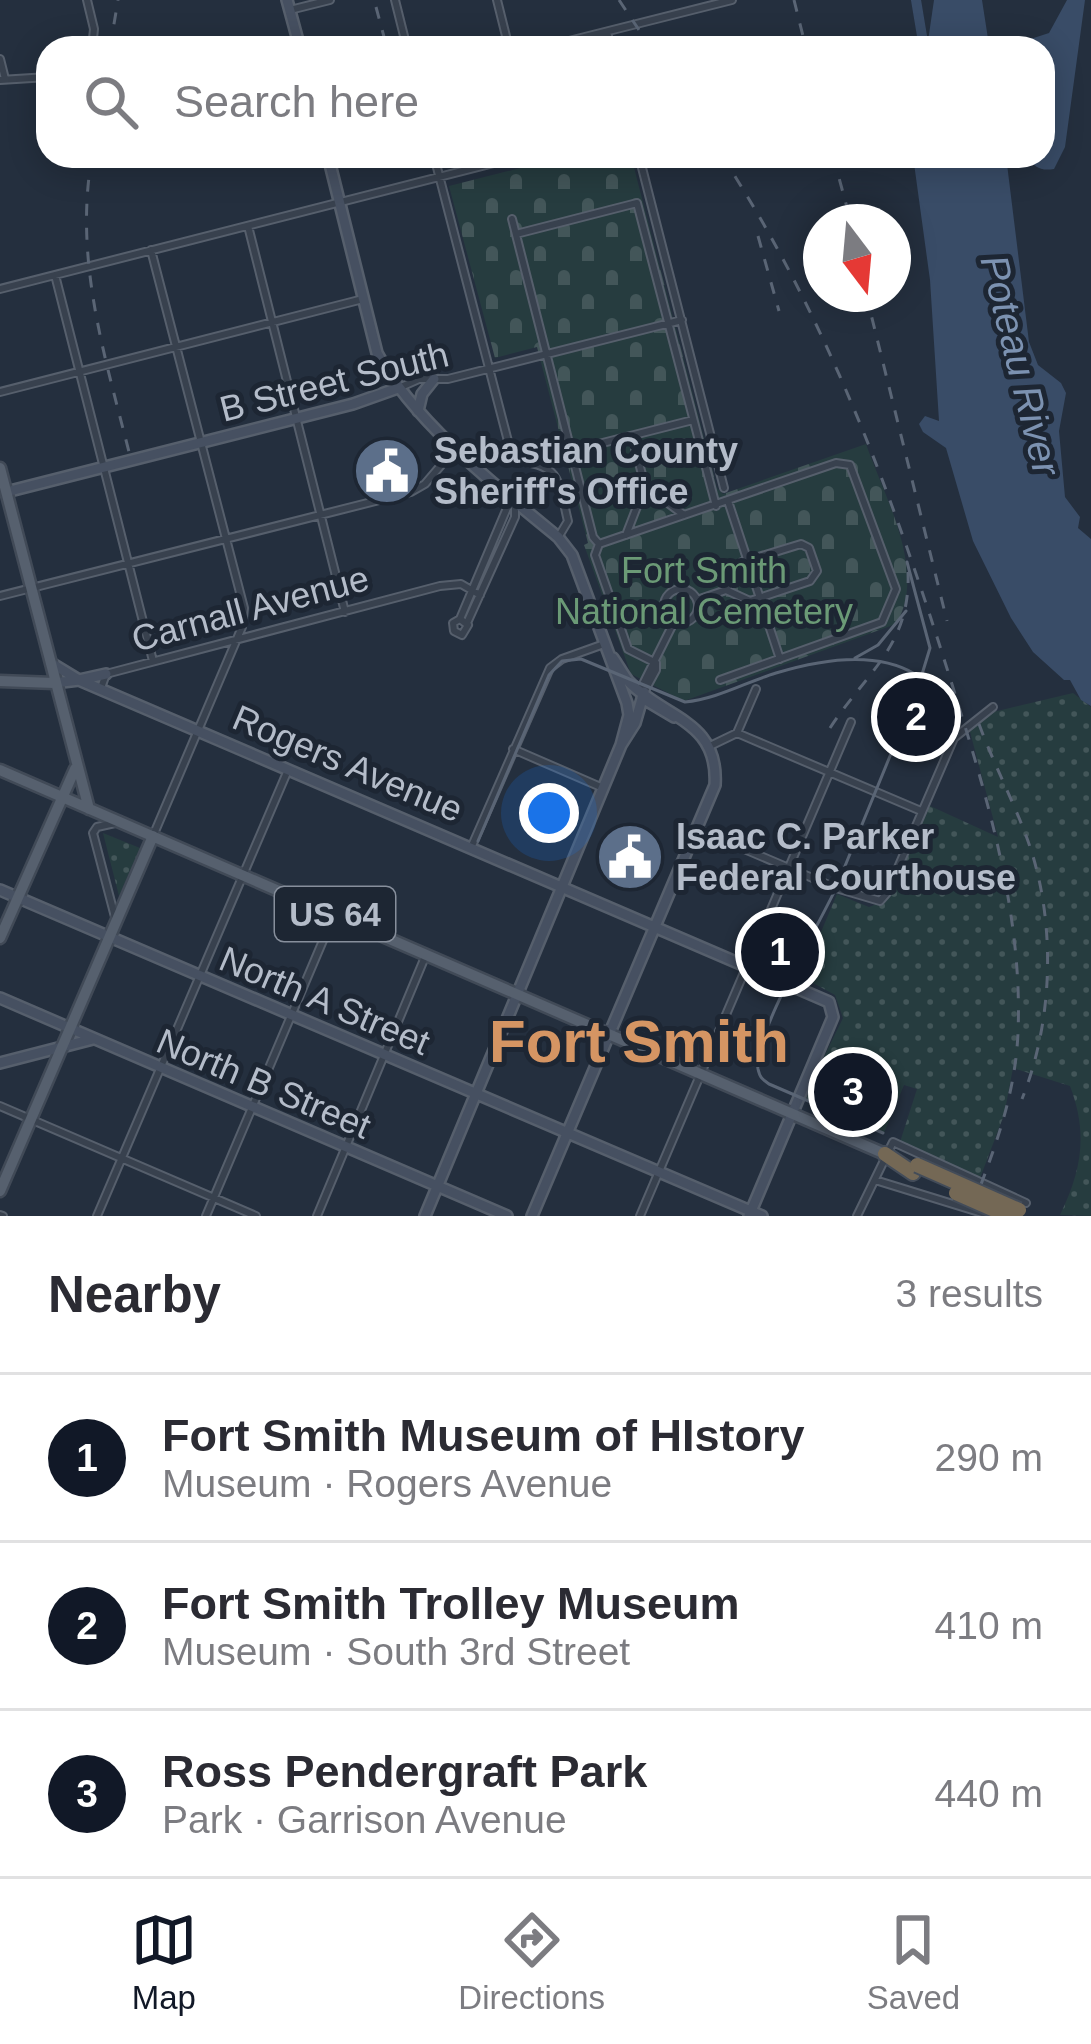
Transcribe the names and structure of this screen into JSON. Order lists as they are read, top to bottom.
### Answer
{
  "streets": {
    "highway": ["US 64"],
    "street": [
      "B Street South",
      "Carnall Avenue",
      "Rogers Avenue",
      "North A Street",
      "North B Street"
    ]
  },
  "crossings": [
    ["Carnall Avenue", "Rogers Avenue"],
    ["Rogers Avenue", "US 64"]
  ],
  "districts": ["Fort Smith"],
  "water": ["Poteau River"],
  "parks": ["Fort Smith National Cemetery"],
  "places": {
    "public building": ["Sebastian County Sheriff's Office", "Isaac C. Parker Federal Courthouse"]
  },
  "north": "bottom",
  "page": {
    "search": "Search here",
    "pins": ["2", "1", "3"],
    "heading": ["Nearby", "3 results"],
    "list": [
      {
        "mark": "1",
        "name": "Fort Smith Museum of HIstory",
        "note": "Museum · Rogers Avenue",
        "value": "290 m"
      },
      {
        "mark": "2",
        "name": "Fort Smith Trolley Museum",
        "note": "Museum · South 3rd Street",
        "value": "410 m"
      },
      {
        "mark": "3",
        "name": "Ross Pendergraft Park",
        "note": "Park · Garrison Avenue",
        "value": "440 m"
      }
    ],
    "nav": ["Map", "Directions", "Saved"]
  }
}
